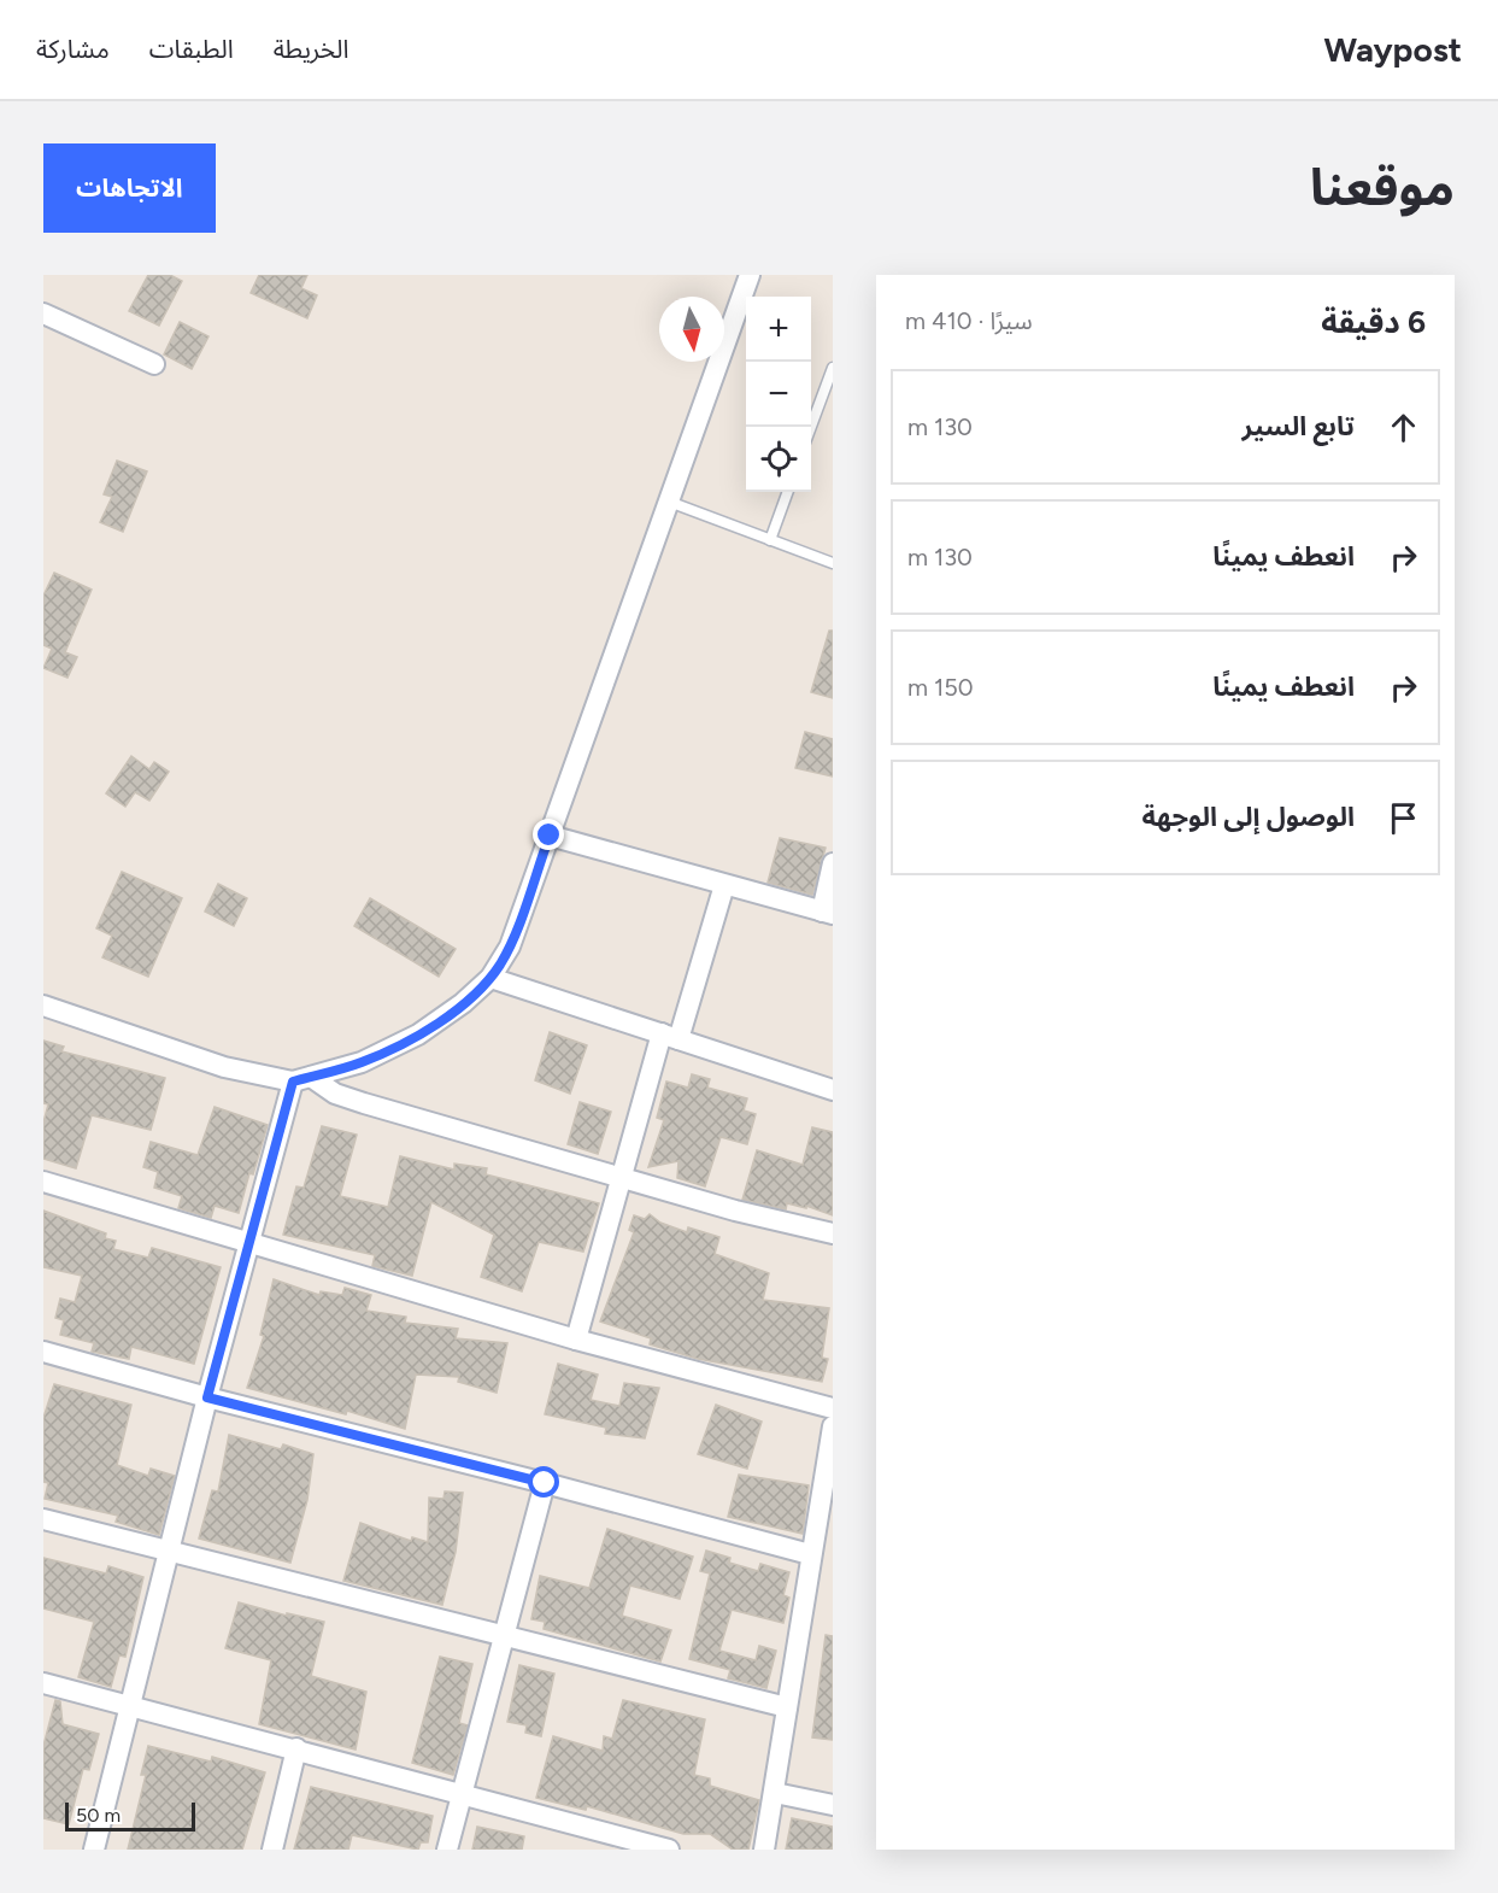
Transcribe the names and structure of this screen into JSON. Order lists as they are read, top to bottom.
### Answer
{
  "scale_bar": "50 m",
  "north": "bottom",
  "page": {
    "header": "Waypost",
    "nav": ["الخريطة", "الطبقات", "مشاركة"],
    "title": "موقعنا",
    "buttons": "الاتجاهات",
    "heading": ["6 دقيقة", "سيرًا · 410 m"],
    "map_buttons": ["+", "−"],
    "list": [
      ["تابع السير", "130 m"],
      ["انعطف يمينًا", "130 m"],
      ["انعطف يمينًا", "150 m"],
      "الوصول إلى الوجهة"
    ],
    "scale": "50 m"
  }
}
